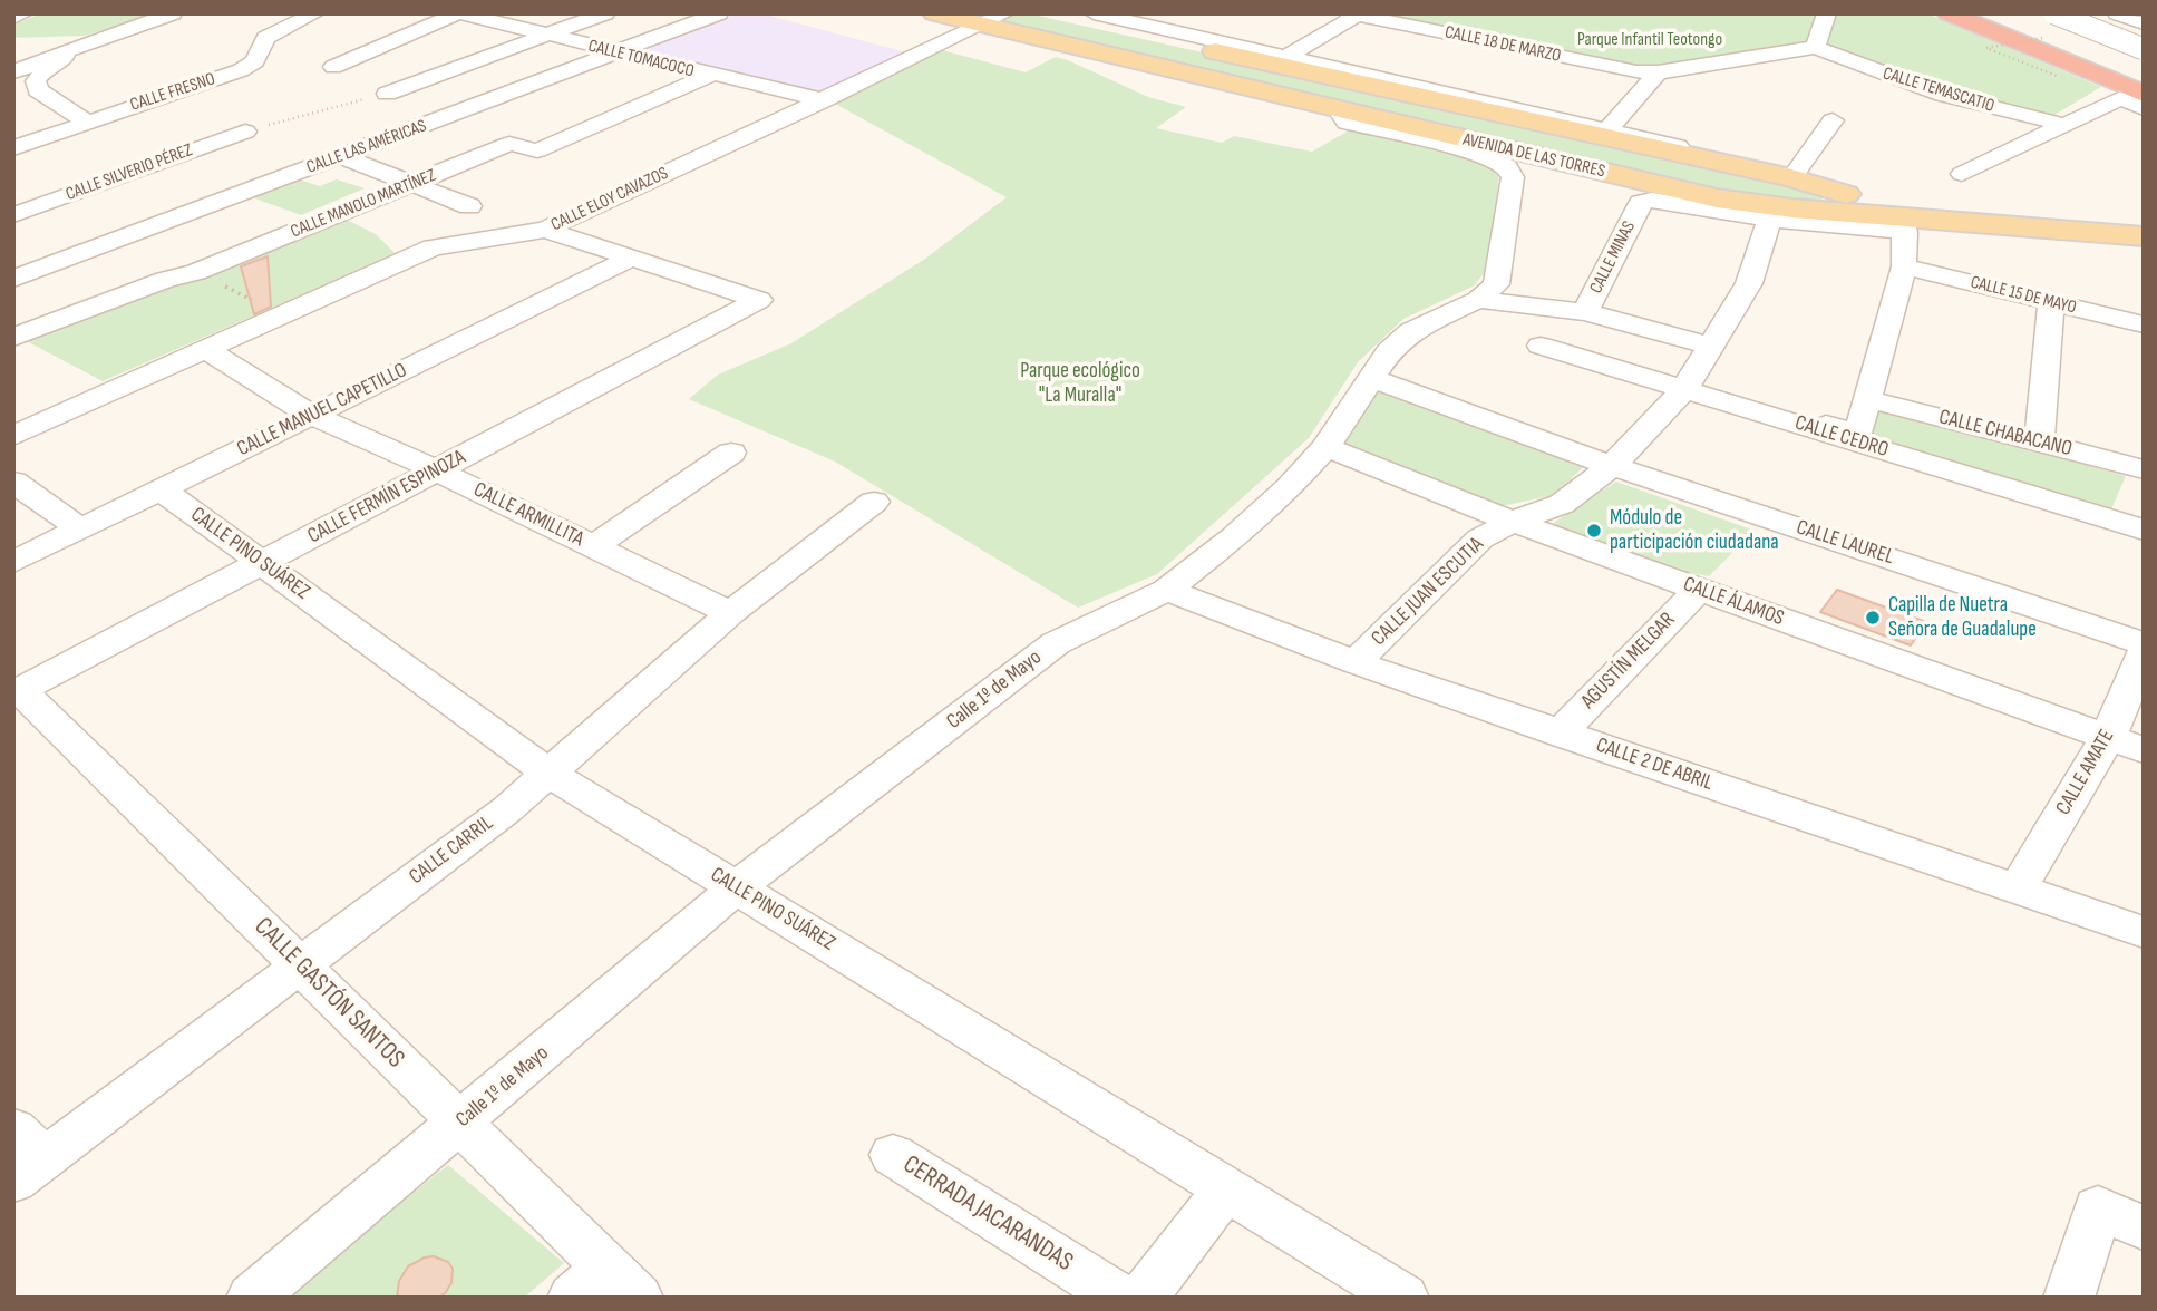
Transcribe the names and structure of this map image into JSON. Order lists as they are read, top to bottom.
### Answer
{
  "streets": {
    "main road": ["AVENIDA DE LAS TORRES"],
    "street": [
      "CALLE 18 DE MARZO",
      "CALLE TOMACOCO",
      "CALLE TEMASCATIO",
      "CALLE FRESNO",
      "CALLE LAS AMÉRICAS",
      "CALLE SILVERIO PÉREZ",
      "CALLE ELOY CAVAZOS",
      "CALLE MANOLO MARTÍNEZ",
      "CALLE MINAS",
      "CALLE 15 DE MAYO",
      "CALLE MANUEL CAPETILLO",
      "CALLE CHABACANO",
      "CALLE CEDRO",
      "CALLE FERMÍN ESPINOZA",
      "CALLE ARMILLITA",
      "CALLE LAUREL",
      "CALLE PINO SUÁREZ",
      "CALLE JUAN ESCUTIA",
      "CALLE ÁLAMOS",
      "AGUSTÍN MELGAR",
      "Calle 1º de Mayo",
      "CALLE 2 DE ABRIL",
      "CALLE AMATE",
      "CALLE CARRIL",
      "CALLE GASTÓN SANTOS",
      "CERRADA JACARANDAS"
    ]
  },
  "crossings": [
    ["CALLE TOMACOCO", "CALLE LAS AMÉRICAS"],
    ["CALLE TOMACOCO", "CALLE ELOY CAVAZOS"],
    ["CALLE TOMACOCO", "CALLE MANOLO MARTÍNEZ"],
    ["AVENIDA DE LAS TORRES", "CALLE ELOY CAVAZOS"],
    ["CALLE ELOY CAVAZOS", "CALLE ARMILLITA"],
    ["CALLE MINAS", "CALLE JUAN ESCUTIA"],
    ["CALLE MANUEL CAPETILLO", "CALLE FERMÍN ESPINOZA"],
    ["CALLE MANUEL CAPETILLO", "CALLE ARMILLITA"],
    ["CALLE MANUEL CAPETILLO", "CALLE PINO SUÁREZ"],
    ["CALLE CEDRO", "CALLE JUAN ESCUTIA"],
    ["CALLE FERMÍN ESPINOZA", "CALLE ARMILLITA"],
    ["CALLE FERMÍN ESPINOZA", "CALLE PINO SUÁREZ"],
    ["CALLE FERMÍN ESPINOZA", "CALLE GASTÓN SANTOS"],
    ["CALLE ARMILLITA", "CALLE CARRIL"],
    ["CALLE LAUREL", "CALLE JUAN ESCUTIA"],
    ["CALLE LAUREL", "Calle 1º de Mayo"],
    ["CALLE PINO SUÁREZ", "Calle 1º de Mayo"],
    ["CALLE PINO SUÁREZ", "CALLE CARRIL"],
    ["CALLE JUAN ESCUTIA", "CALLE ÁLAMOS"],
    ["CALLE JUAN ESCUTIA", "CALLE 2 DE ABRIL"],
    ["CALLE ÁLAMOS", "AGUSTÍN MELGAR"],
    ["CALLE ÁLAMOS", "Calle 1º de Mayo"],
    ["CALLE ÁLAMOS", "CALLE AMATE"],
    ["AGUSTÍN MELGAR", "CALLE 2 DE ABRIL"],
    ["Calle 1º de Mayo", "CALLE 2 DE ABRIL"],
    ["Calle 1º de Mayo", "CALLE GASTÓN SANTOS"],
    ["CALLE 2 DE ABRIL", "CALLE AMATE"],
    ["CALLE CARRIL", "CALLE GASTÓN SANTOS"]
  ],
  "parks": ["Parque Infantil Teotongo", "Parque ecológico \"La Muralla\""],
  "places": ["Módulo de participación ciudadana", "Capilla de Nuetra Señora de Guadalupe"]
}
